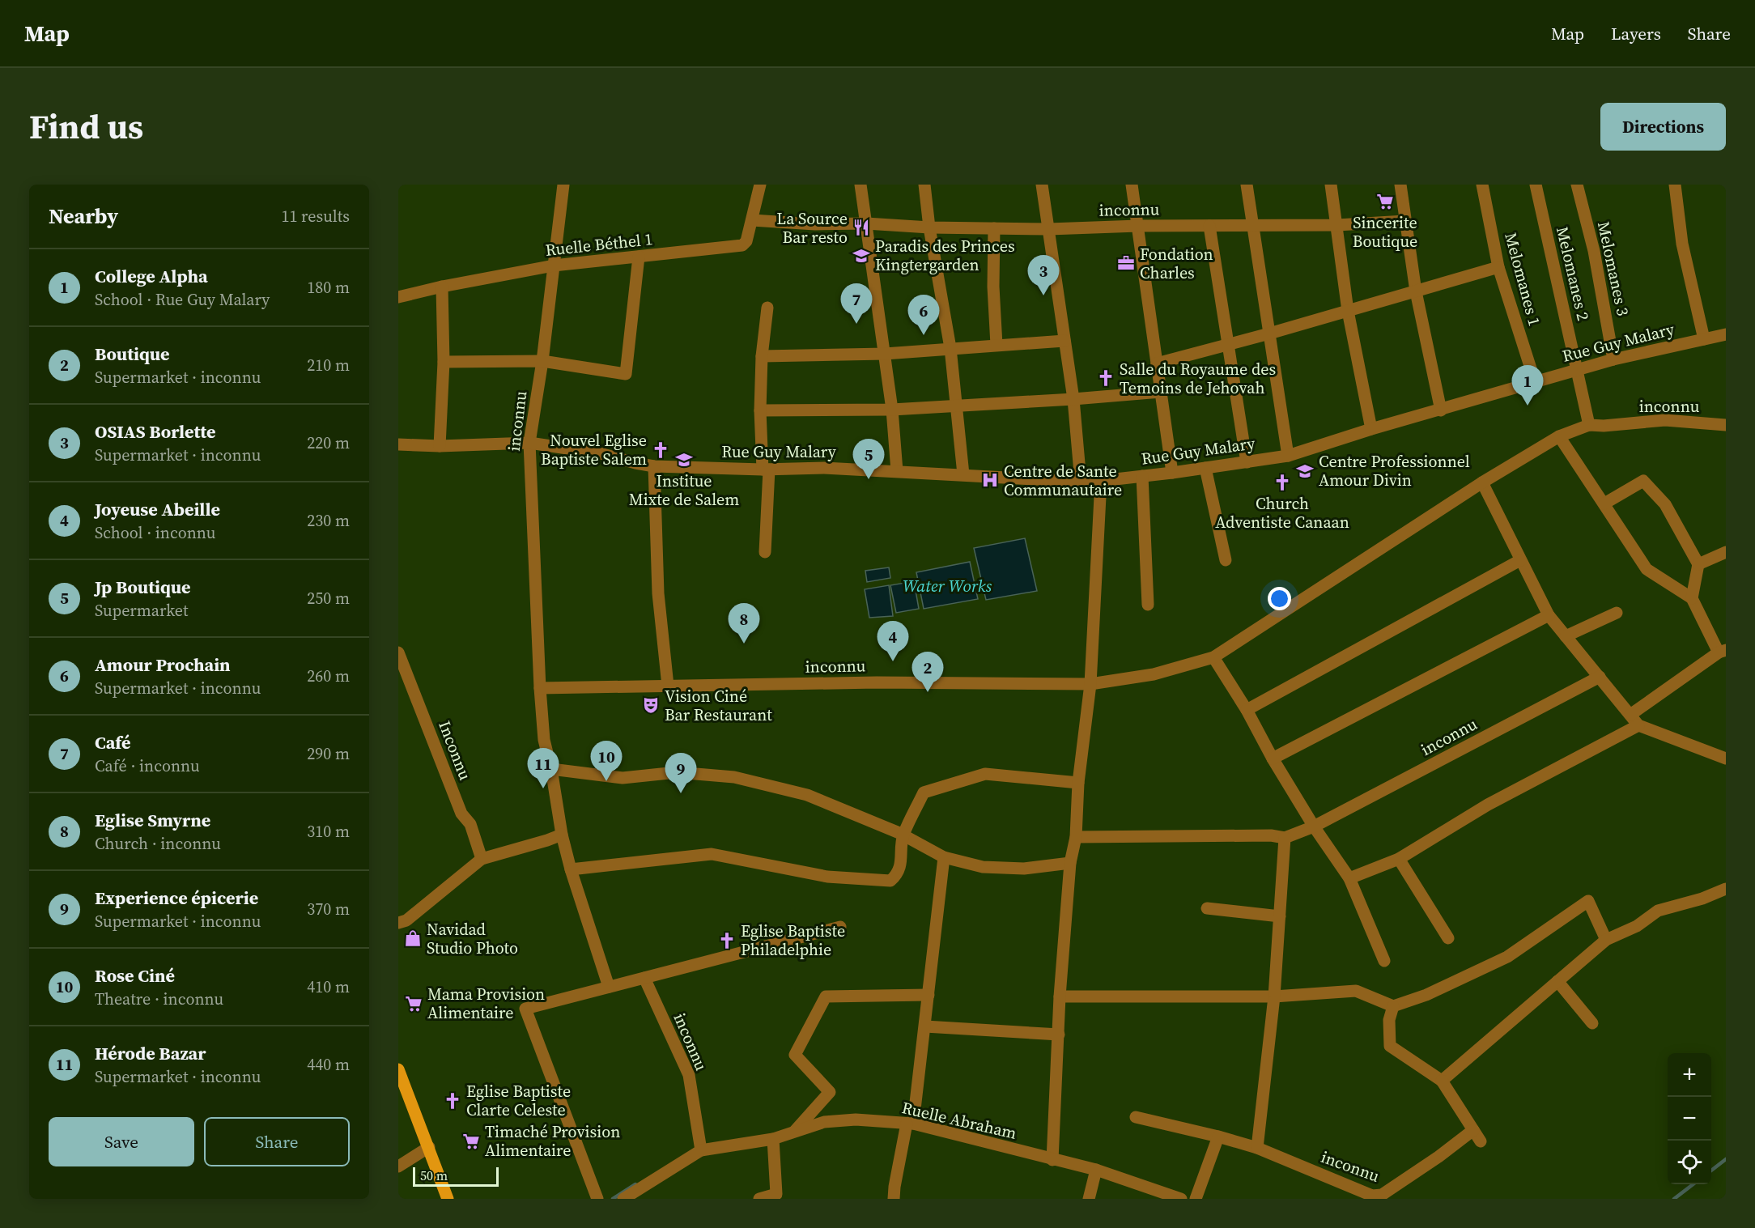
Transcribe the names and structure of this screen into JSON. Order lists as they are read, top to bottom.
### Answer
{
  "streets": {
    "street": [
      "inconnu",
      "Ruelle Béthel 1",
      "Melomanes 3",
      "Melomanes 2",
      "Melomanes 1",
      "Rue Guy Malary",
      "Inconnu",
      "Ruelle Abraham"
    ]
  },
  "crossings": [
    ["inconnu", "Ruelle Béthel 1"],
    ["inconnu", "Melomanes 2"],
    ["inconnu", "Rue Guy Malary"],
    ["inconnu", "Ruelle Abraham"],
    ["Melomanes 3", "Rue Guy Malary"],
    ["Melomanes 2", "Rue Guy Malary"],
    ["Melomanes 1", "Rue Guy Malary"]
  ],
  "water": ["Water Works"],
  "places": {
    "supermarket": ["Sincerite Boutique", "Mama Provision Alimentaire", "Timaché Provision Alimentaire"],
    "restaurant": ["La Source Bar resto"],
    "school or university": ["Paradis des Princes Kingtergarden", "Institue Mixte de Salem", "Centre Professionnel Amour Divin"],
    "office": ["Fondation Charles"],
    "church": [
      "Salle du Royaume des Temoins de Jehovah",
      "Nouvel Eglise Baptiste Salem",
      "Church Adventiste Canaan",
      "Eglise Baptiste Philadelphie",
      "Eglise Baptiste Clarte Celeste"
    ],
    "hospital": ["Centre de Sante Communautaire"],
    "theatre": ["Vision Ciné Bar Restaurant"],
    "shop": ["Navidad Studio Photo"]
  },
  "scale_bar": "50 m",
  "page": {
    "header": "Map",
    "nav": ["Map", "Layers", "Share"],
    "title": "Find us",
    "buttons": [
      "Directions",
      ["Save", "Share"]
    ],
    "heading": ["Nearby", "11 results"],
    "list": [
      {
        "mark": "1",
        "name": "College Alpha",
        "note": "School · Rue Guy Malary",
        "value": "180 m"
      },
      {
        "mark": "2",
        "name": "Boutique",
        "note": "Supermarket · inconnu",
        "value": "210 m"
      },
      {
        "mark": "3",
        "name": "OSIAS Borlette",
        "note": "Supermarket · inconnu",
        "value": "220 m"
      },
      {
        "mark": "4",
        "name": "Joyeuse Abeille",
        "note": "School · inconnu",
        "value": "230 m"
      },
      {
        "mark": "5",
        "name": "Jp Boutique",
        "note": "Supermarket",
        "value": "250 m"
      },
      {
        "mark": "6",
        "name": "Amour Prochain",
        "note": "Supermarket · inconnu",
        "value": "260 m"
      },
      {
        "mark": "7",
        "name": "Café",
        "note": "Café · inconnu",
        "value": "290 m"
      },
      {
        "mark": "8",
        "name": "Eglise Smyrne",
        "note": "Church · inconnu",
        "value": "310 m"
      },
      {
        "mark": "9",
        "name": "Experience épicerie",
        "note": "Supermarket · inconnu",
        "value": "370 m"
      },
      {
        "mark": "10",
        "name": "Rose Ciné",
        "note": "Theatre · inconnu",
        "value": "410 m"
      },
      {
        "mark": "11",
        "name": "Hérode Bazar",
        "note": "Supermarket · inconnu",
        "value": "440 m"
      }
    ],
    "pins": [
      "3",
      "7",
      "6",
      "1",
      "5",
      "8",
      "4",
      "2",
      "10",
      "11",
      "9"
    ],
    "map_buttons": ["+", "−"],
    "scale": "50 m"
  }
}
